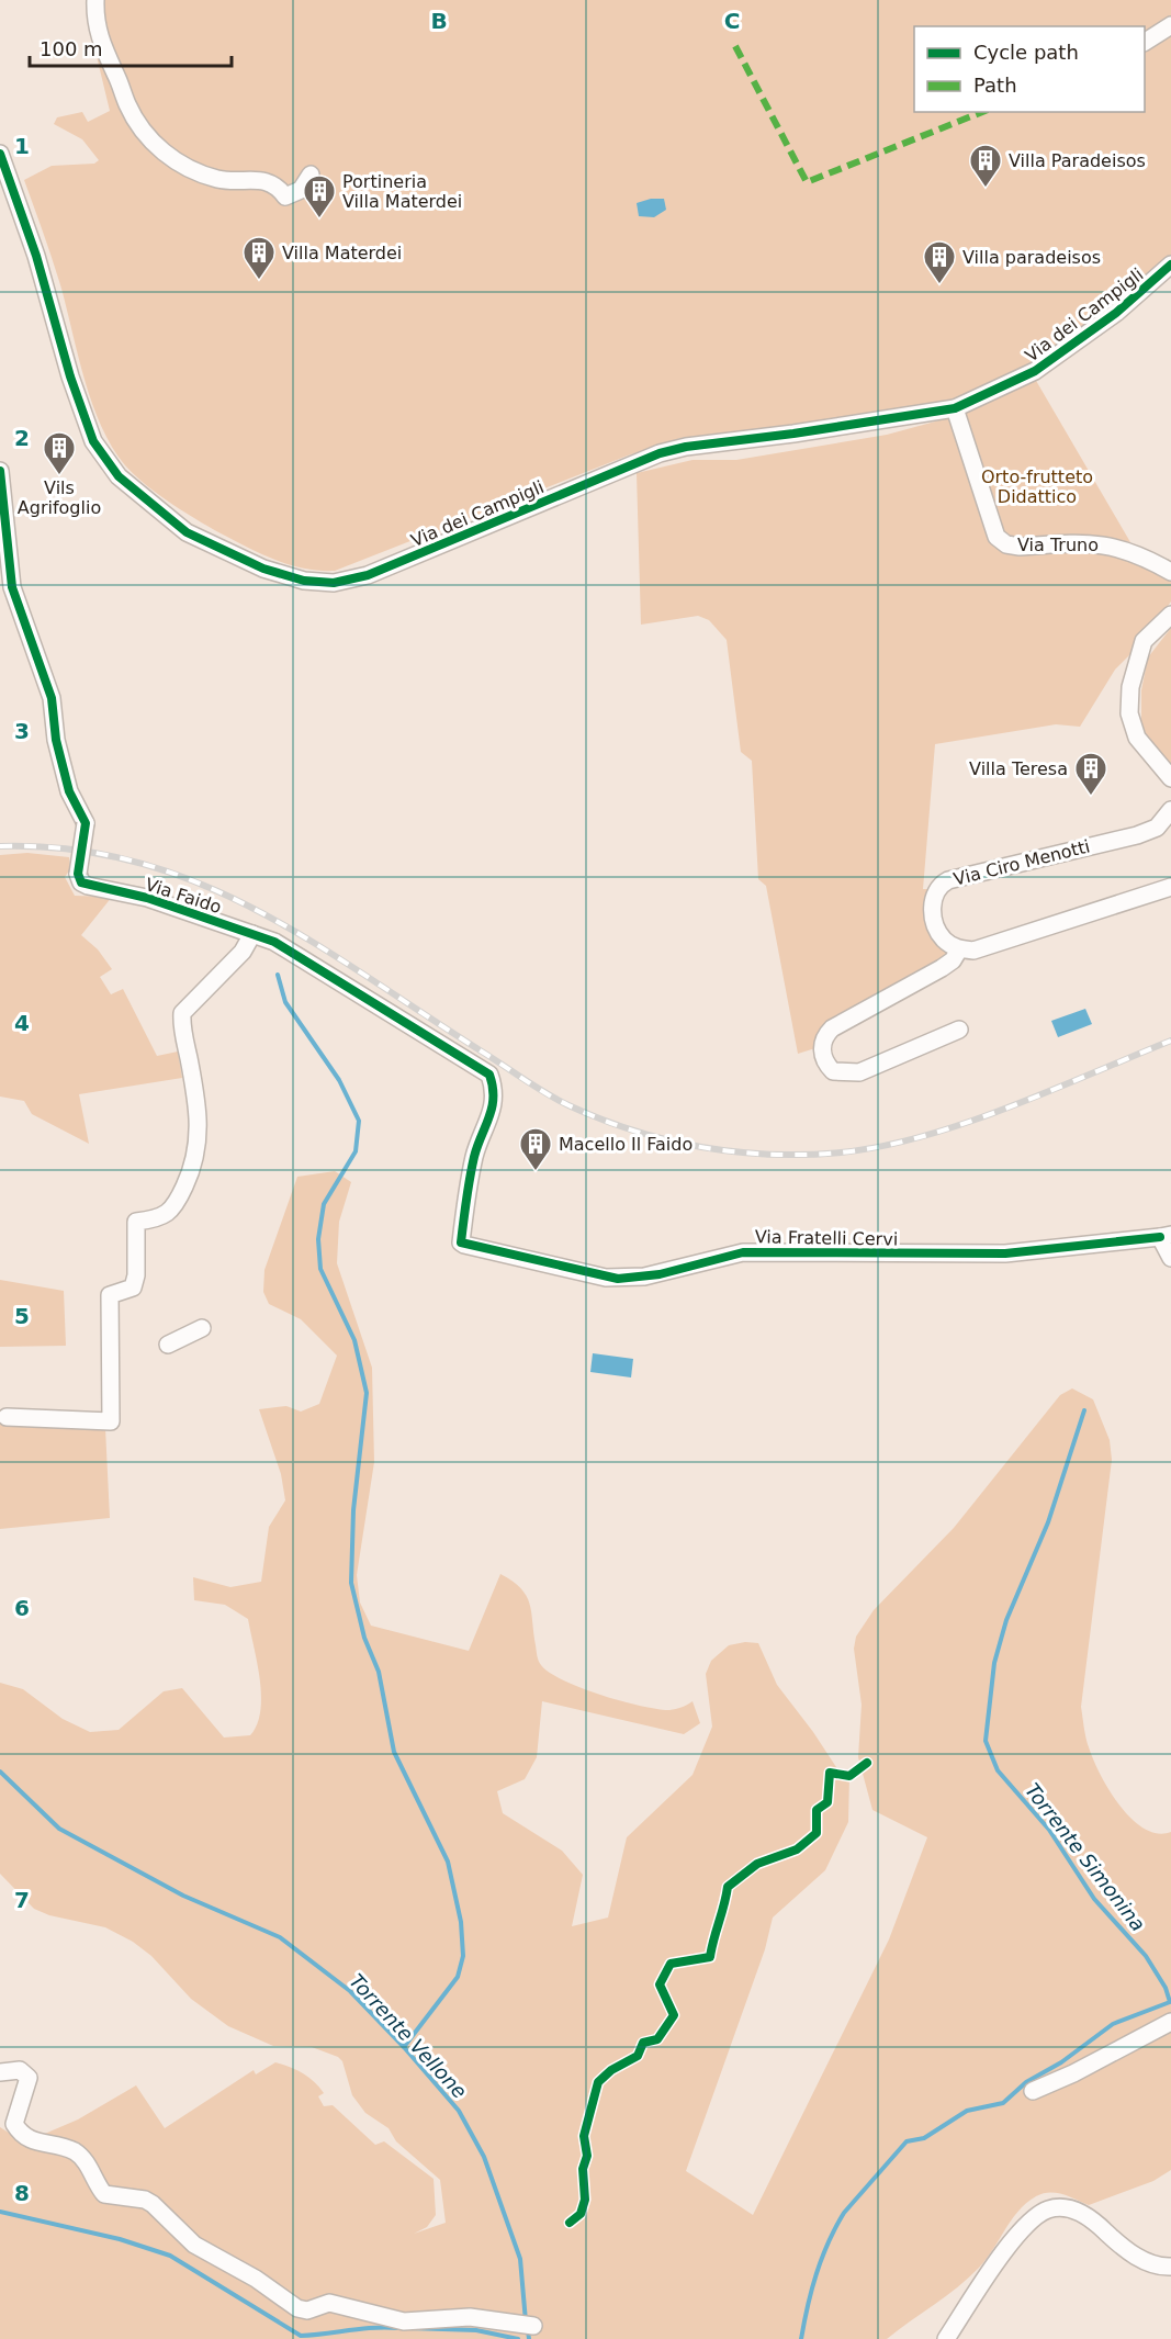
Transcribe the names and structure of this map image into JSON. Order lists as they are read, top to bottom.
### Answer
{
  "streets": {
    "street": [
      "Via dei Campigli",
      "Via Truno",
      "Via Ciro Menotti",
      "Via Faido",
      "Via Fratelli Cervi"
    ]
  },
  "crossings": [
    ["Via dei Campigli", "Via Truno"],
    ["Via Faido", "Via Fratelli Cervi"]
  ],
  "water": ["Torrente Simonina", "Torrente Vellone"],
  "parks": ["Orto-frutteto Didattico"],
  "places": {
    "building": [
      "Villa Paradeisos",
      "Portineria Villa Materdei",
      "Villa Materdei",
      "Villa paradeisos",
      "Vils Agrifoglio",
      "Villa Teresa",
      "Macello Il Faido"
    ]
  },
  "legend": ["Cycle path", "Path"],
  "scale_bar": "100 m",
  "grid": {
    "columns": ["B", "C"],
    "rows": [
      "1",
      "2",
      "3",
      "4",
      "5",
      "6",
      "7",
      "8"
    ]
  }
}
